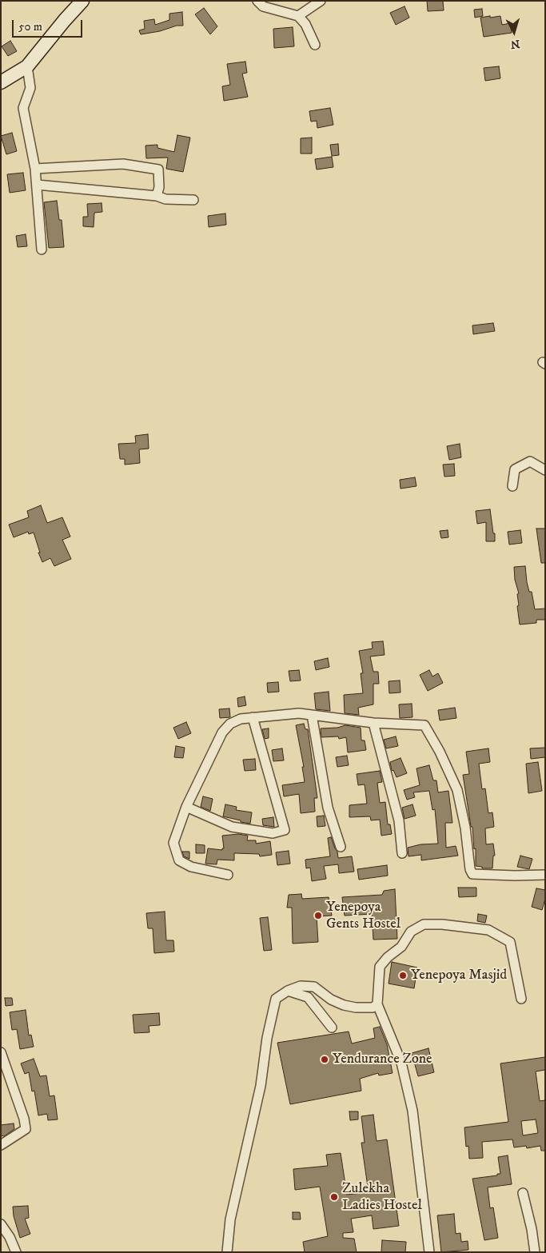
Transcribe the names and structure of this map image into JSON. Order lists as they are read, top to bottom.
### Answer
{
  "places": [
    "Yenepoya Gents Hostel",
    "Yenepoya Masjid",
    "Yendurance Zone",
    "Zulekha Ladies Hostel"
  ],
  "scale_bar": "50 m",
  "north": "bottom"
}
